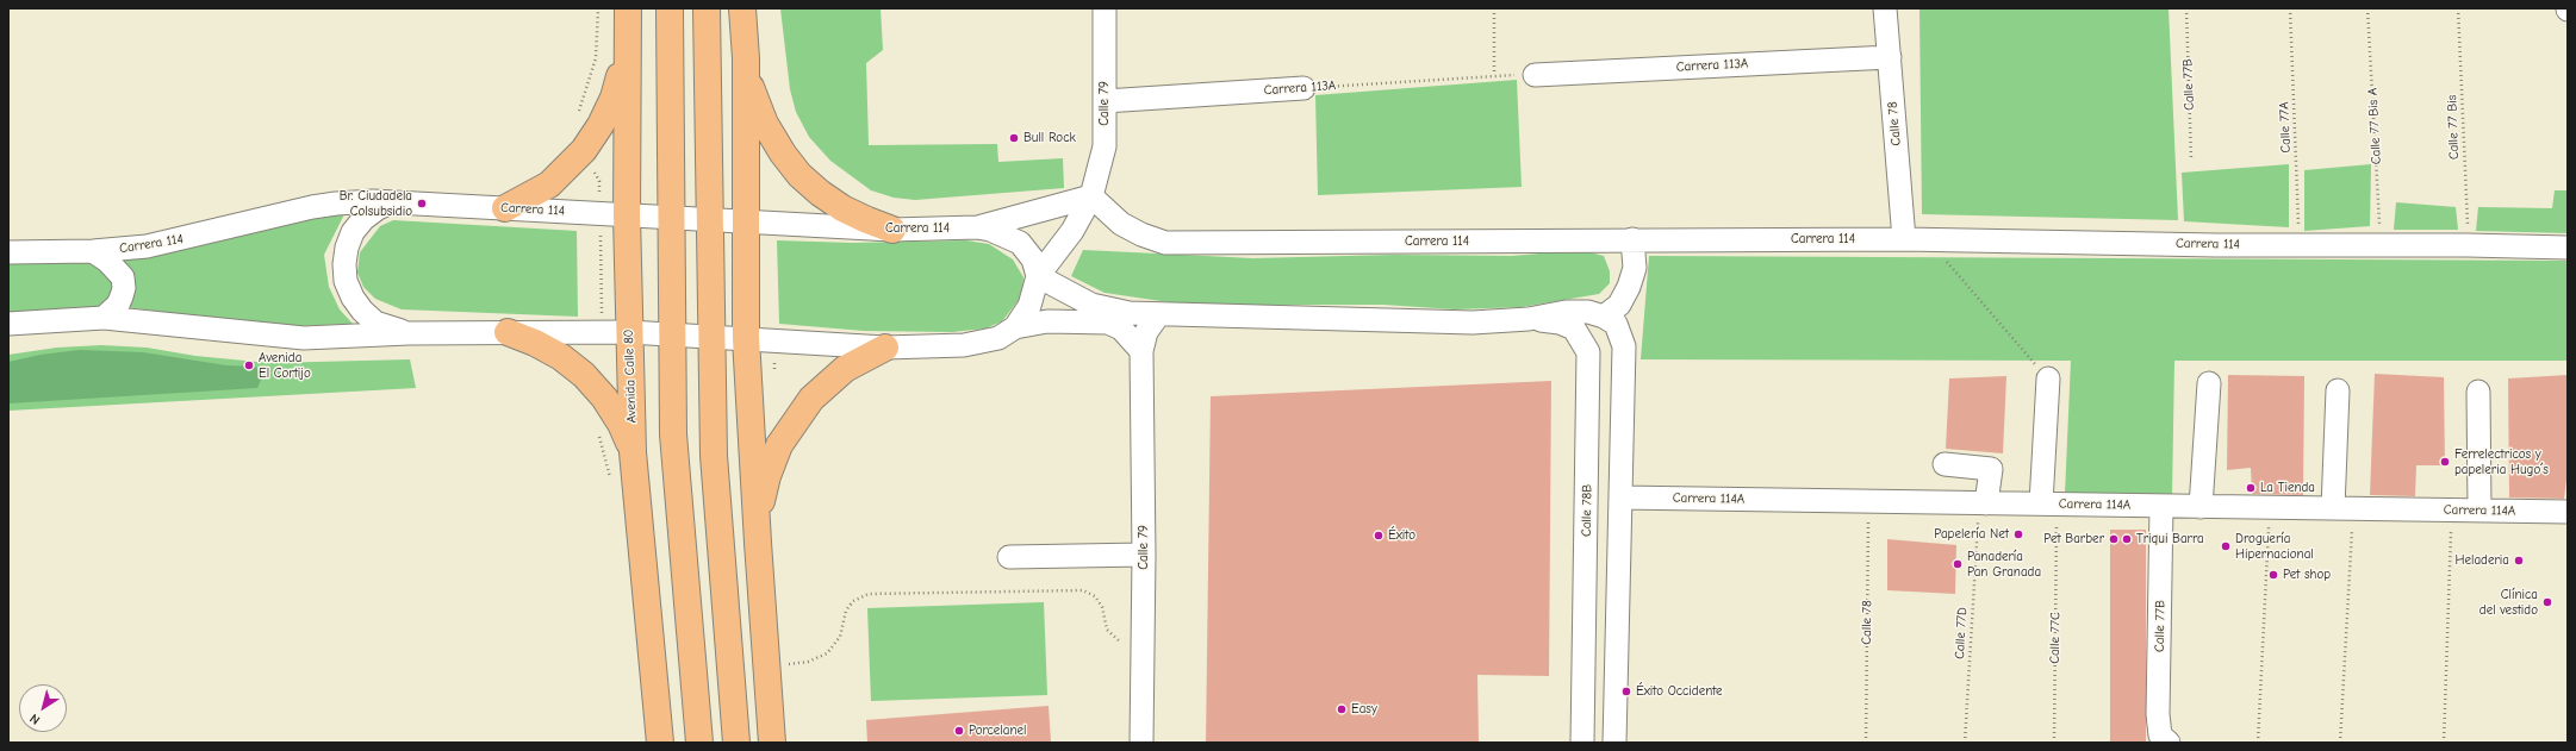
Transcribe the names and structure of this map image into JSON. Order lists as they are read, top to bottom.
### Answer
{
  "streets": {
    "highway": ["Avenida Calle 80"],
    "street": [
      "Carrera 113A",
      "Calle 77B",
      "Calle 79",
      "Calle 78",
      "Carrera 114",
      "Carrera 114A",
      "Calle 78B"
    ],
    "path": [
      "Calle 77 Bis A",
      "Calle 77A",
      "Calle 77 Bis",
      "Calle 77D",
      "Calle 77C"
    ]
  },
  "crossings": [
    ["Carrera 113A", "Calle 79"],
    ["Carrera 113A", "Calle 78"],
    ["Calle 77B", "Carrera 114A"],
    ["Calle 79", "Carrera 114"],
    ["Calle 78", "Carrera 114"],
    ["Calle 78", "Carrera 114A"],
    ["Calle 77 Bis A", "Carrera 114"],
    ["Calle 77A", "Carrera 114"],
    ["Calle 77 Bis", "Carrera 114"],
    ["Carrera 114", "Avenida Calle 80"]
  ],
  "places": [
    "Bull Rock",
    "Br. Ciudadela Colsubsidio",
    "Avenida El Cortijo",
    "Ferrelectricos y papeleria Hugo´s",
    "La Tienda",
    "Papelería Net",
    "Éxito",
    "Pet Barber",
    "Triqui Barra",
    "Droguería Hipernacional",
    "Heladeria",
    "Panadería Pan Granada",
    "Pet shop",
    "Clínica del vestido",
    "Éxito Occidente",
    "Easy",
    "Porcelanel"
  ],
  "north": "bottom left"
}
